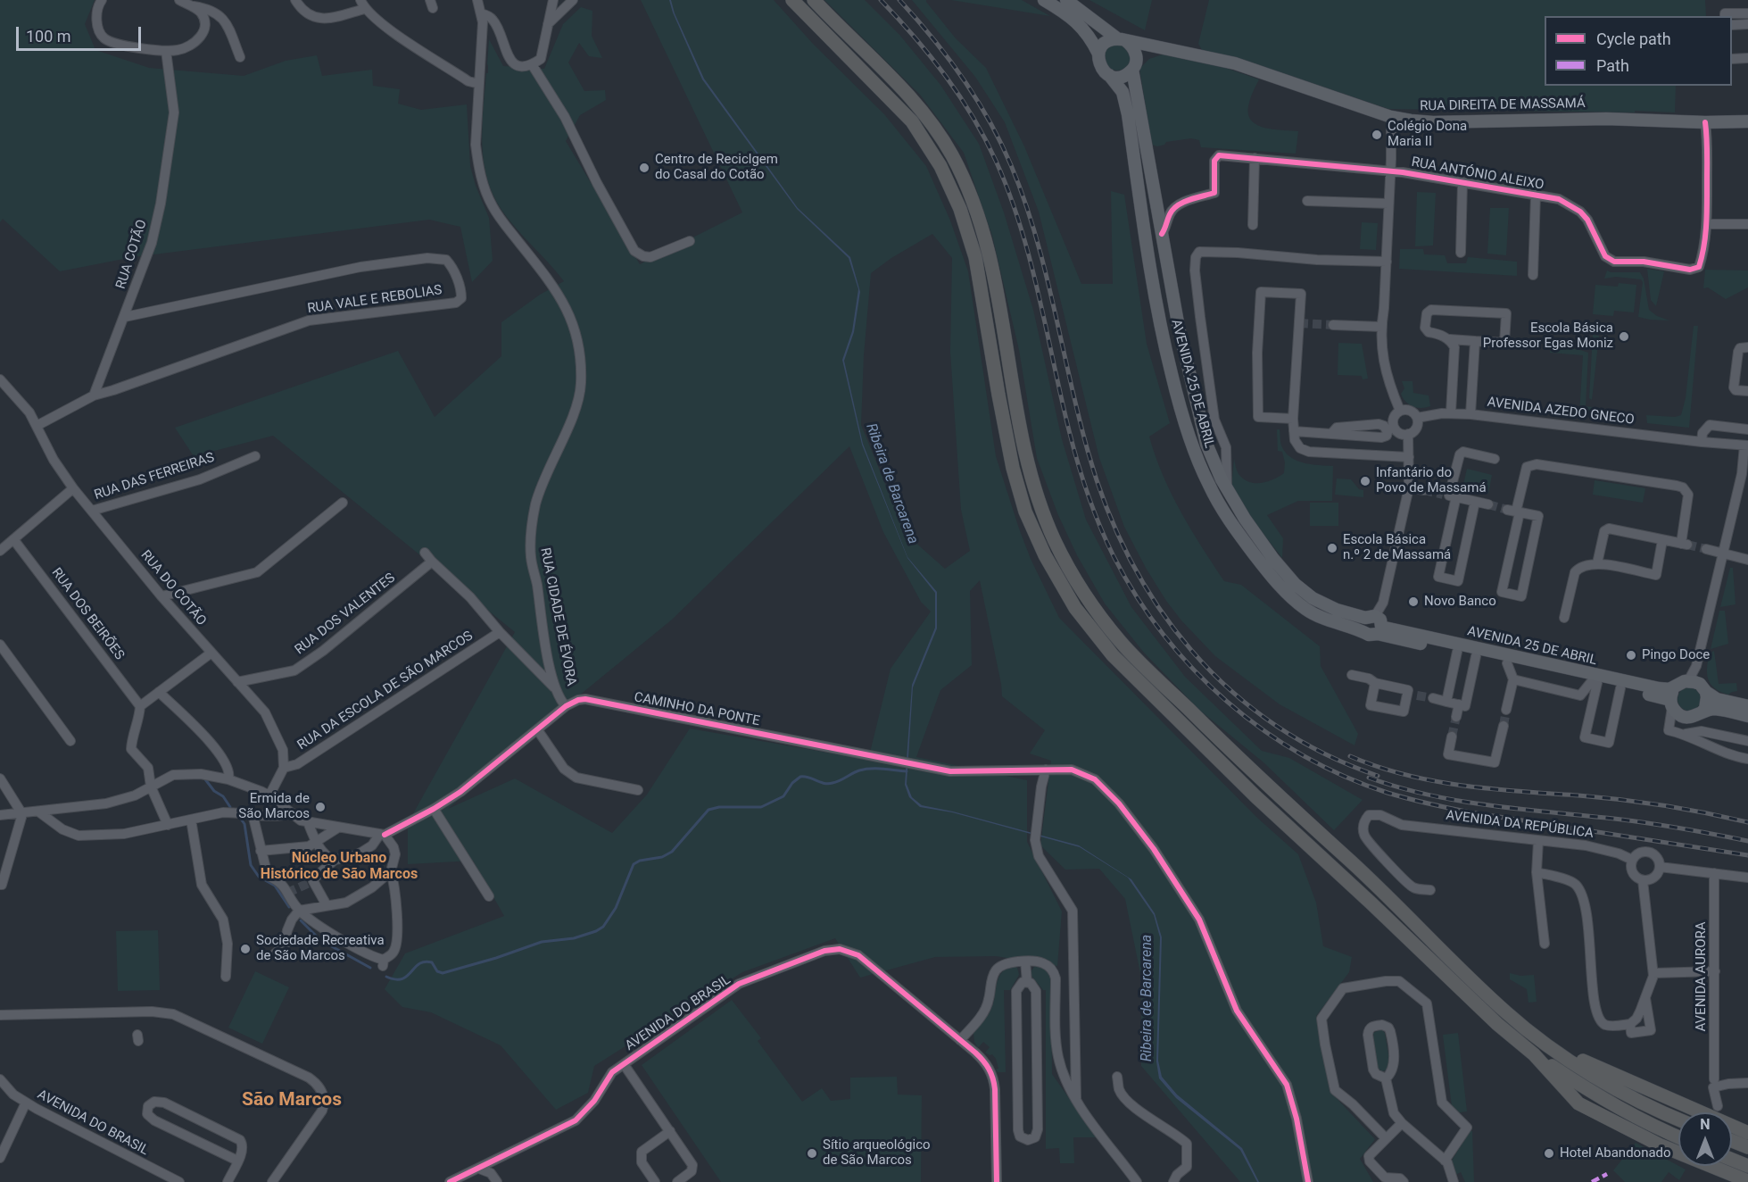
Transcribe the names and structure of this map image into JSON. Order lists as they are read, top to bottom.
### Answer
{
  "streets": {
    "main road": ["RUA DIREITA DE MASSAMÁ", "AVENIDA 25 DE ABRIL"],
    "street": [
      "RUA ANTÓNIO ALEIXO",
      "RUA COTÃO",
      "RUA VALE E REBOLIAS",
      "AVENIDA AZEDO GNECO",
      "RUA DAS FERREIRAS",
      "RUA DO COTÃO",
      "RUA DOS BEIRÕES",
      "RUA DOS VALENTES",
      "RUA CIDADE DE ÉVORA",
      "RUA DA ESCOLA DE SÃO MARCOS",
      "CAMINHO DA PONTE",
      "AVENIDA DA REPÚBLICA",
      "AVENIDA AURORA",
      "AVENIDA DO BRASIL"
    ]
  },
  "crossings": [
    ["RUA DIREITA DE MASSAMÁ", "RUA ANTÓNIO ALEIXO"],
    ["RUA DIREITA DE MASSAMÁ", "AVENIDA 25 DE ABRIL"],
    ["RUA ANTÓNIO ALEIXO", "AVENIDA 25 DE ABRIL"],
    ["RUA COTÃO", "RUA VALE E REBOLIAS"],
    ["RUA DAS FERREIRAS", "RUA DO COTÃO"],
    ["RUA DO COTÃO", "RUA DOS VALENTES"],
    ["RUA DO COTÃO", "RUA DA ESCOLA DE SÃO MARCOS"],
    ["RUA CIDADE DE ÉVORA", "CAMINHO DA PONTE"]
  ],
  "districts": ["Núcleo Urbano Histórico de São Marcos", "São Marcos"],
  "water": ["Ribeira de Barcarena"],
  "places": [
    "Colégio Dona Maria II",
    "Centro de Reciclgem do Casal do Cotão",
    "Escola Básica Professor Egas Moniz",
    "Infantário do Povo de Massamá",
    "Escola Básica n.º 2 de Massamá",
    "Novo Banco",
    "Pingo Doce",
    "Ermida de São Marcos",
    "Sociedade Recreativa de São Marcos",
    "Sítio arqueológico de São Marcos",
    "Hotel Abandonado"
  ],
  "legend": ["Cycle path", "Path"],
  "scale_bar": "100 m",
  "north": "top"
}
